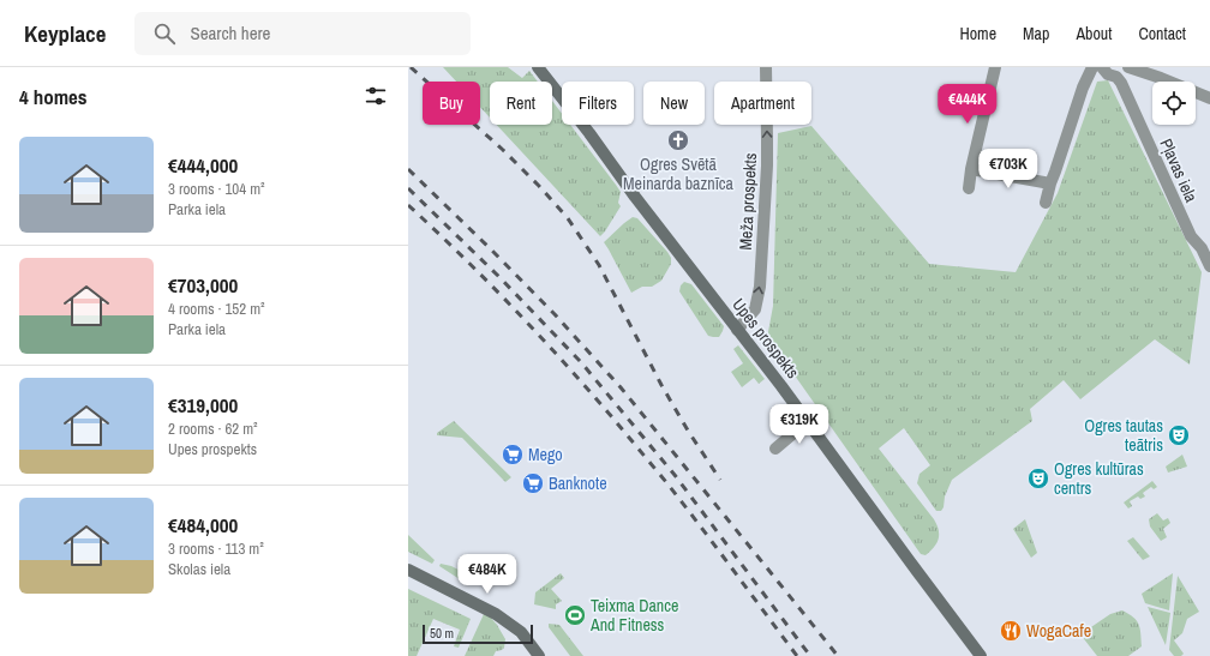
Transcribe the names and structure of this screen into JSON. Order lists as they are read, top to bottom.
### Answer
{
  "streets": {
    "main road": ["Upes prospekts"],
    "street": ["Pļavas iela", "Meža prospekts"]
  },
  "crossings": [
    ["Meža prospekts", "Upes prospekts"]
  ],
  "one_way": ["Meža prospekts"],
  "places": {
    "church": ["Ogres Svētā Meinarda baznīca"],
    "theatre": ["Ogres tautas teātris", "Ogres kultūras centrs"],
    "supermarket": ["Mego", "Banknote"],
    "sports": ["Teixma Dance And Fitness"],
    "restaurant": ["WogaCafe"]
  },
  "scale_bar": "50 m",
  "page": {
    "header": "Keyplace",
    "search": "Search here",
    "nav": [
      "Home",
      "Map",
      "About",
      "Contact"
    ],
    "heading": "4 homes",
    "chip": [
      "Buy",
      "Rent",
      "Filters",
      "New",
      "Apartment"
    ],
    "price": [
      "€444K",
      "€703K",
      "€319K",
      "€484K"
    ],
    "list": [
      {
        "name": "€444,000",
        "note": "3 rooms · 104 m² · Parka iela"
      },
      {
        "name": "€703,000",
        "note": "4 rooms · 152 m² · Parka iela"
      },
      {
        "name": "€319,000",
        "note": "2 rooms · 62 m² · Upes prospekts"
      },
      {
        "name": "€484,000",
        "note": "3 rooms · 113 m² · Skolas iela"
      }
    ],
    "scale": "50 m"
  }
}
